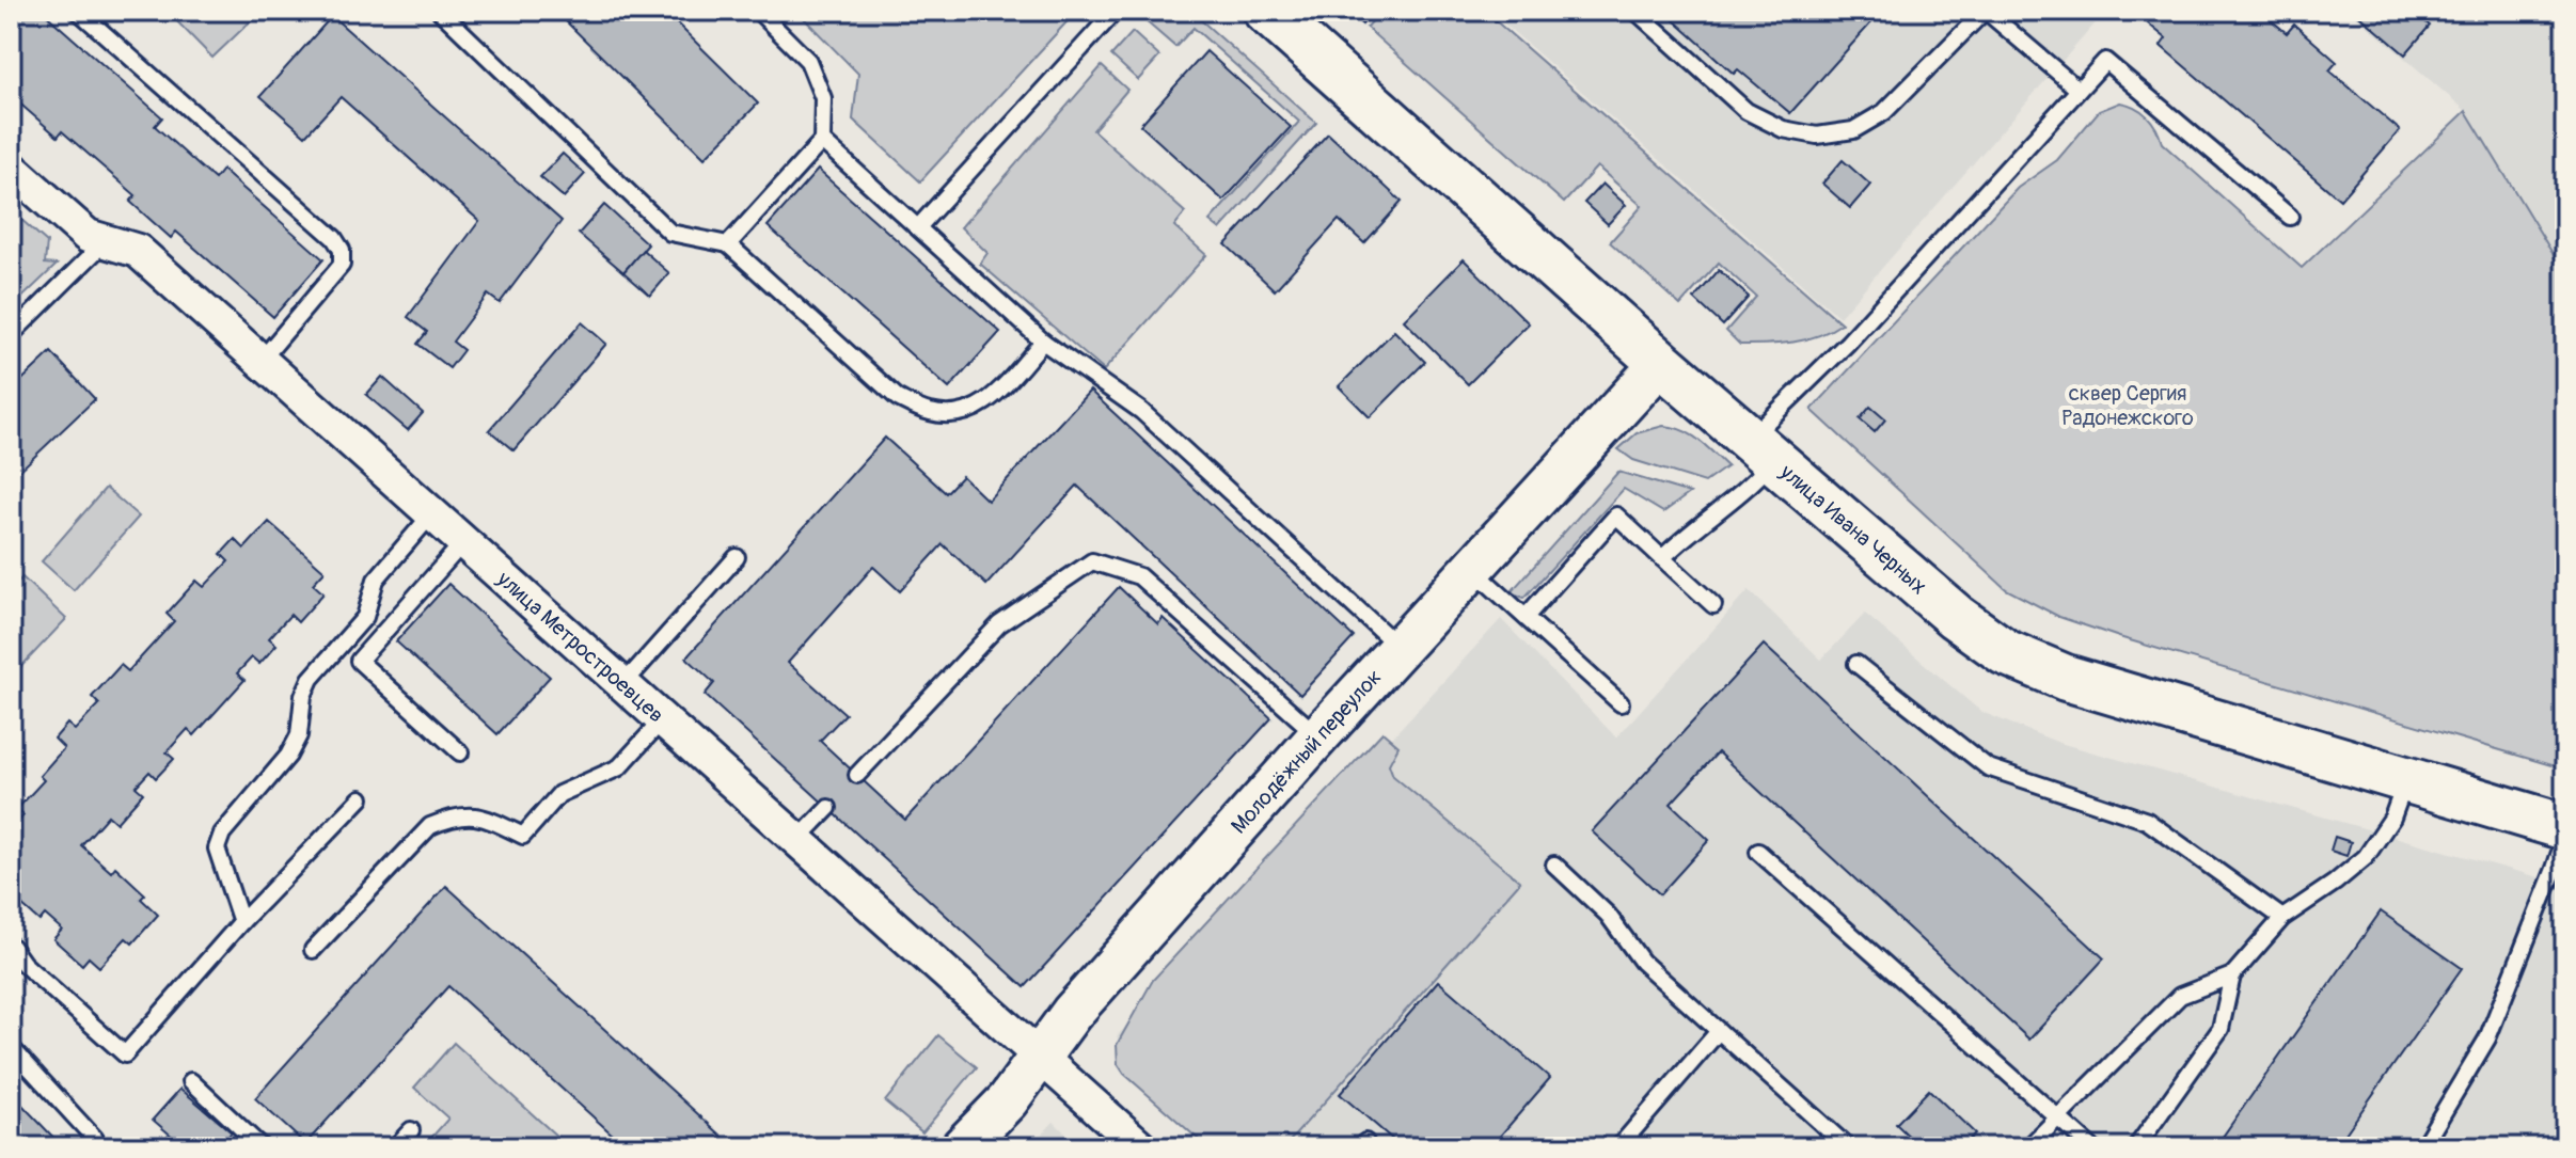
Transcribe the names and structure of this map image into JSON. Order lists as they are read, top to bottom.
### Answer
{
  "streets": {
    "main road": ["улица Ивана Черных"],
    "street": ["улица Метростроевцев", "Молодёжный переулок"]
  },
  "crossings": [
    ["улица Ивана Черных", "Молодёжный переулок"],
    ["улица Метростроевцев", "Молодёжный переулок"]
  ],
  "parks": ["сквер Сергия Радонежского"]
}
